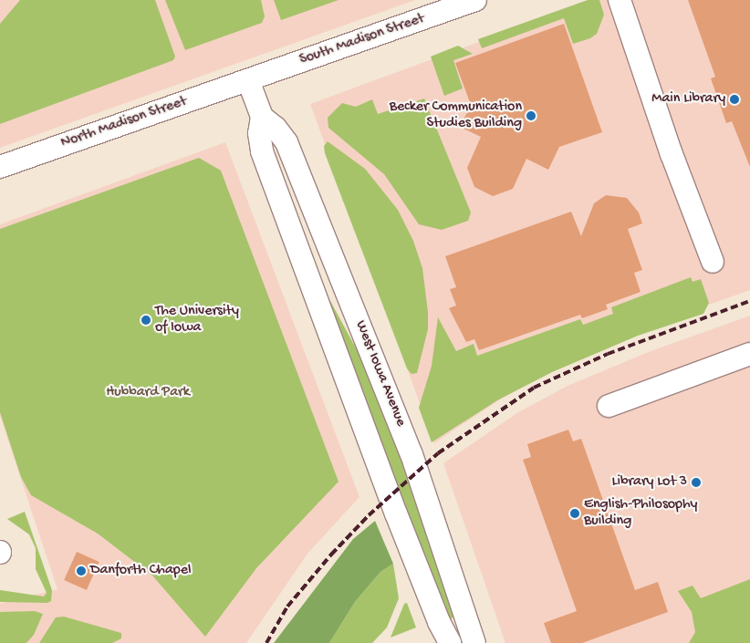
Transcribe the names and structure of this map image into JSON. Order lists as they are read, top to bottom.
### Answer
{
  "streets": {
    "street": ["South Madison Street", "North Madison Street", "West Iowa Avenue"]
  },
  "crossings": [
    ["South Madison Street", "North Madison Street"],
    ["South Madison Street", "West Iowa Avenue"],
    ["North Madison Street", "West Iowa Avenue"]
  ],
  "parks": ["Hubbard Park"],
  "places": [
    "Main Library",
    "Becker Communication Studies Building",
    "The University of Iowa",
    "Library Lot 3",
    "English-Philosophy Building",
    "Danforth Chapel"
  ]
}
